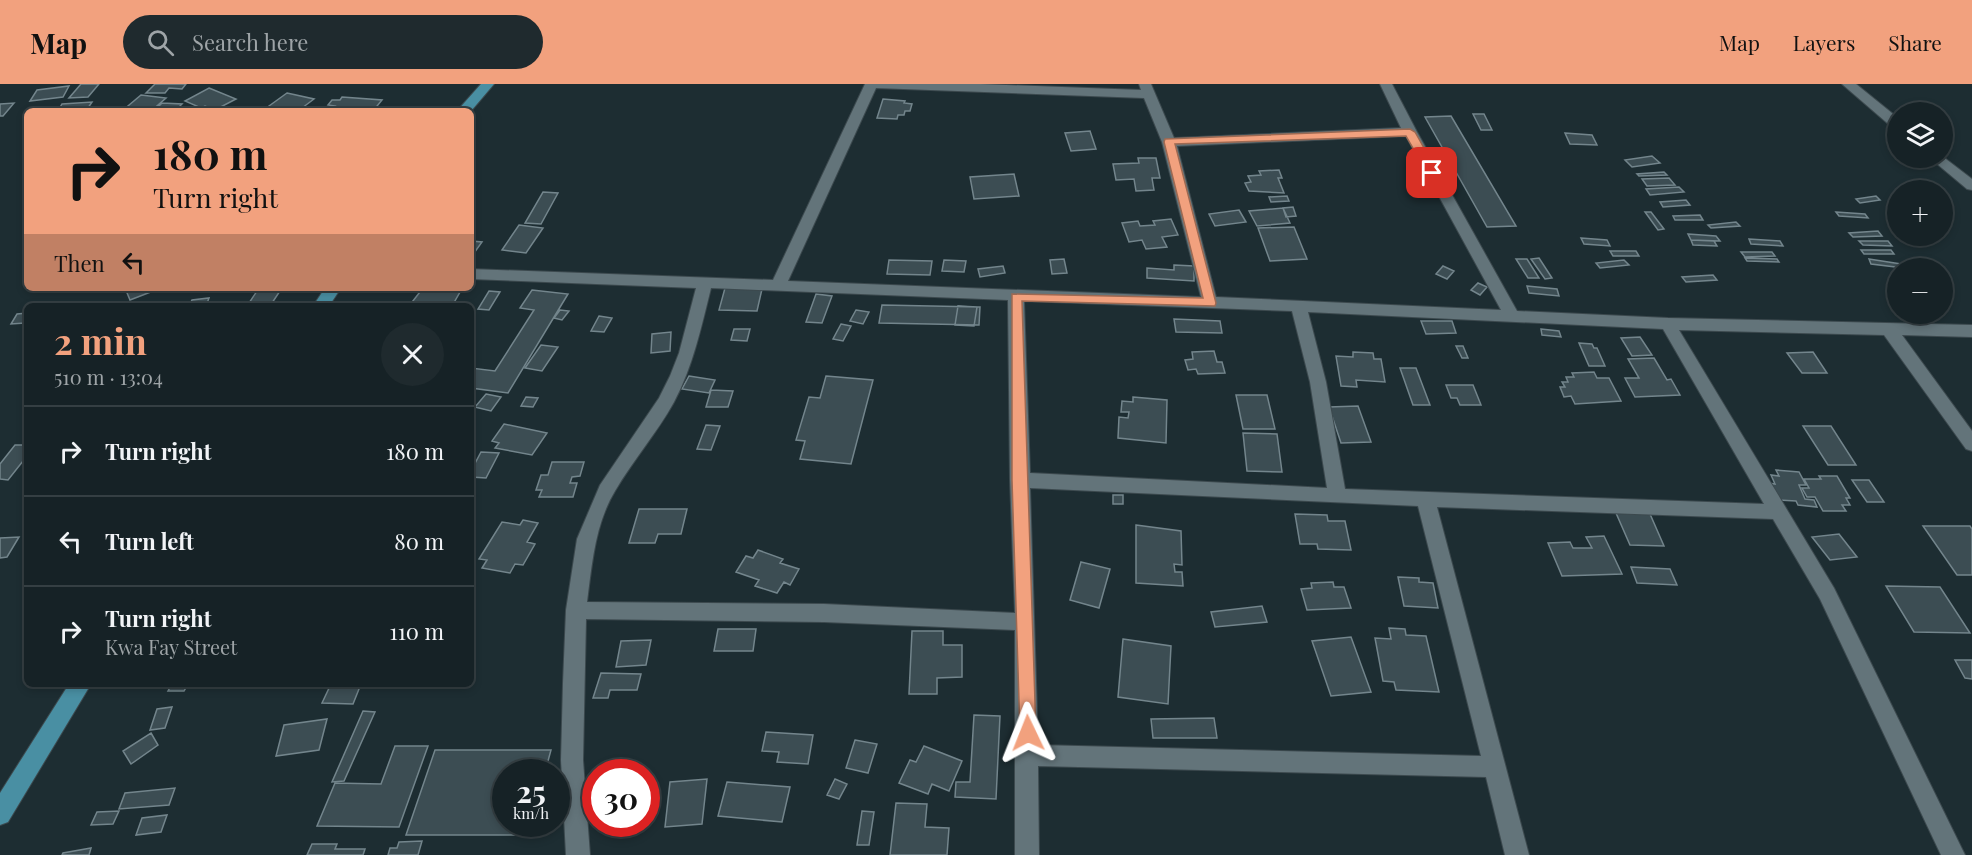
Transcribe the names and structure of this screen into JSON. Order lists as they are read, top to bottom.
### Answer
{
  "page": {
    "header": "Map",
    "search": "Search here",
    "nav": ["Map", "Layers", "Share"],
    "map_buttons": ["+", "−"],
    "turn": ["180 m", "Turn right"],
    "then": "Then",
    "heading": ["2 min", "510 m · 13:04"],
    "list": [
      {
        "name": "Turn right",
        "value": "180 m"
      },
      {
        "name": "Turn left",
        "value": "80 m"
      },
      {
        "name": "Turn right",
        "note": "Kwa Fay Street",
        "value": "110 m"
      }
    ],
    "speed": "25 km/h",
    "limit": "30"
  }
}
